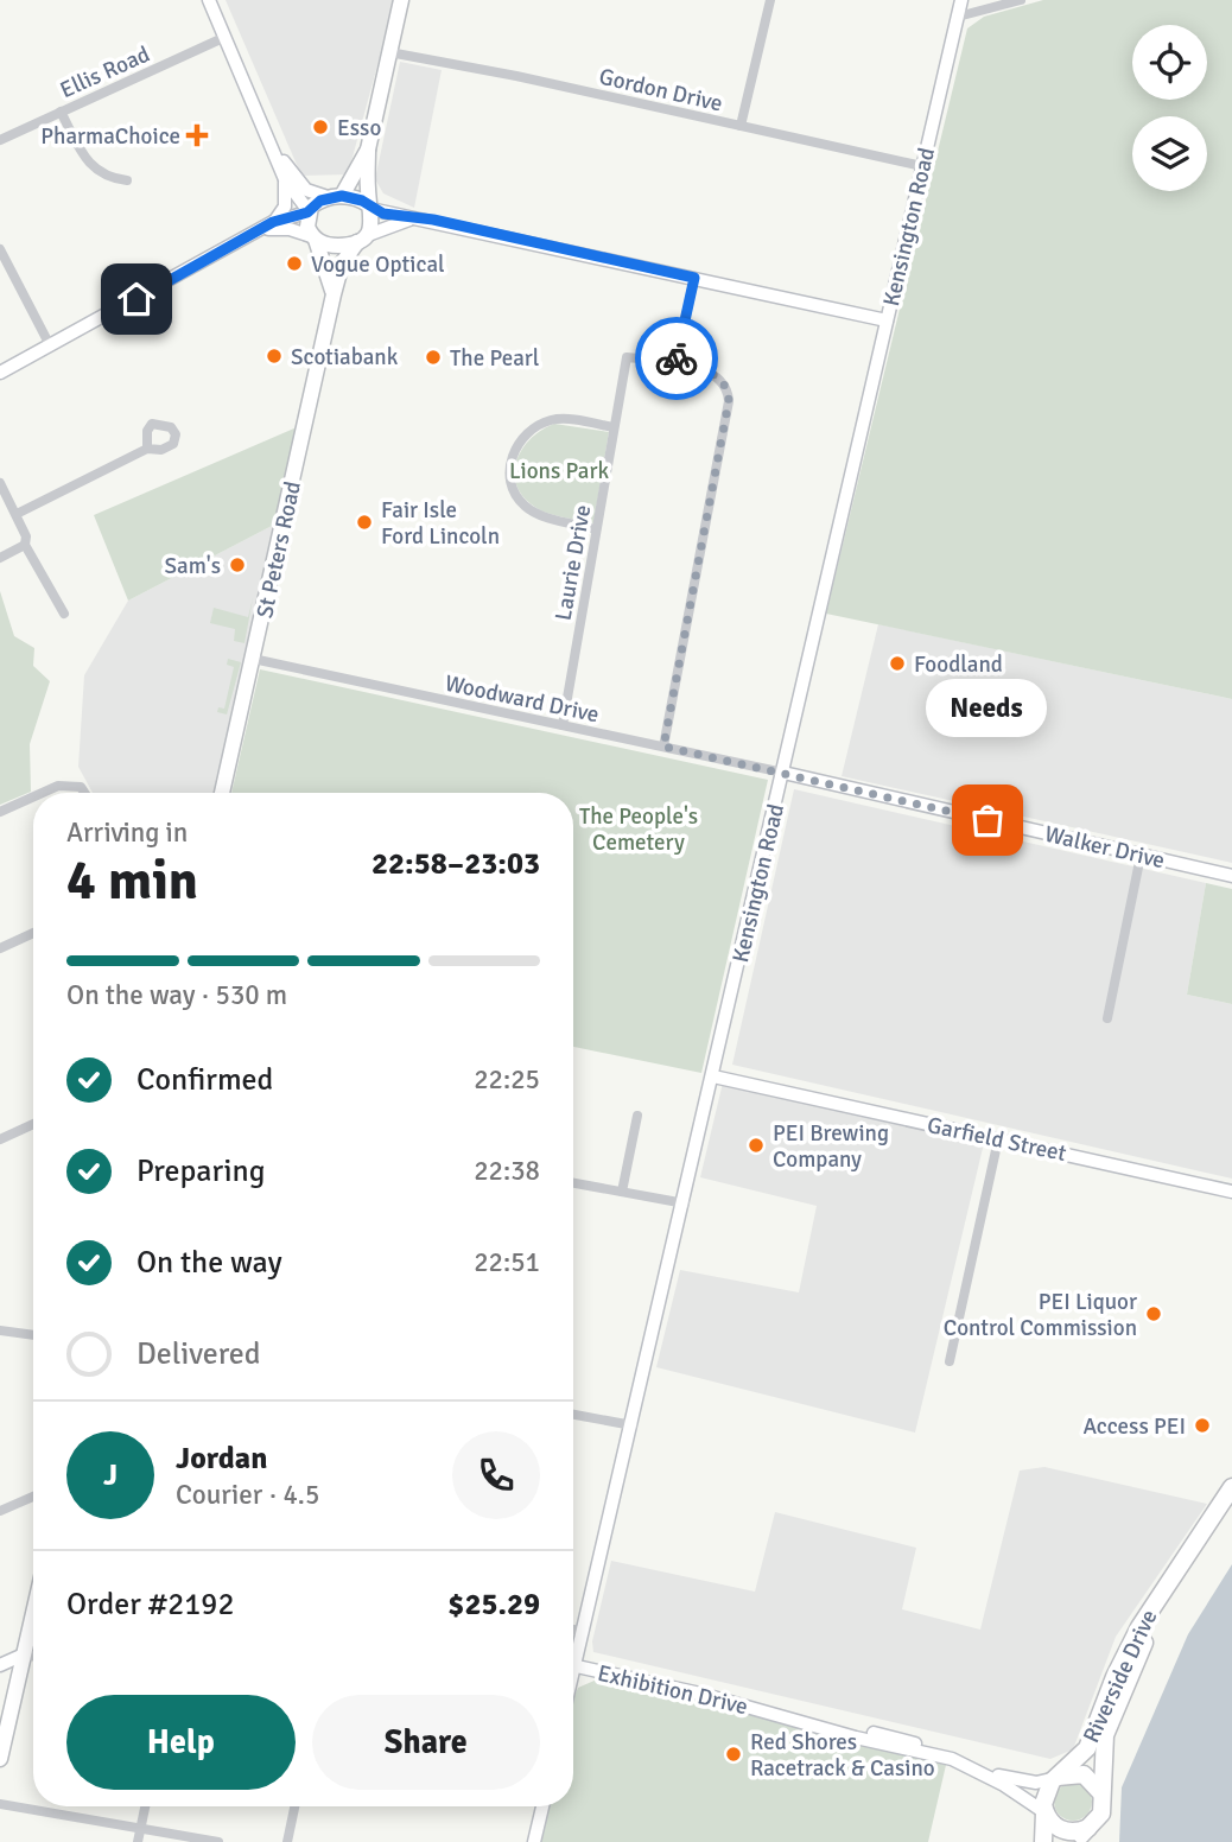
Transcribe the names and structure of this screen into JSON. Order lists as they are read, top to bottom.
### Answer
{
  "streets": {
    "highway": ["Riverside Drive"],
    "main road": ["St Peters Road"],
    "street": [
      "Ellis Road",
      "Gordon Drive",
      "Kensington Road",
      "Laurie Drive",
      "Woodward Drive",
      "Walker Drive",
      "Garfield Street",
      "Exhibition Drive"
    ]
  },
  "crossings": [
    ["Gordon Drive", "Kensington Road"],
    ["Kensington Road", "Woodward Drive"],
    ["Kensington Road", "Walker Drive"],
    ["Kensington Road", "Garfield Street"],
    ["Kensington Road", "Exhibition Drive"],
    ["St Peters Road", "Woodward Drive"],
    ["Laurie Drive", "Woodward Drive"],
    ["Woodward Drive", "Walker Drive"],
    ["Riverside Drive", "Exhibition Drive"]
  ],
  "parks": ["Lions Park", "The People's Cemetery"],
  "places": {
    "other": [
      "Esso",
      "Vogue Optical",
      "Scotiabank",
      "The Pearl",
      "Fair Isle Ford Lincoln",
      "Sam's",
      "Foodland",
      "Needs",
      "PEI Brewing Company",
      "PEI Liquor Control Commission",
      "Access PEI",
      "Red Shores Racetrack & Casino"
    ],
    "health": ["PharmaChoice"]
  },
  "page": {
    "bubble": "Needs",
    "heading": ["4 min", "Arriving in", "22:58–23:03"],
    "panel": [
      "Jordan",
      "Courier · 4.5",
      "Order #2192",
      "$25.29"
    ],
    "bar": "On the way · 530 m",
    "list": [
      ["Confirmed", "22:25"],
      ["Preparing", "22:38"],
      ["On the way", "22:51"],
      "Delivered"
    ],
    "round": "J",
    "buttons": ["Help", "Share"]
  }
}
